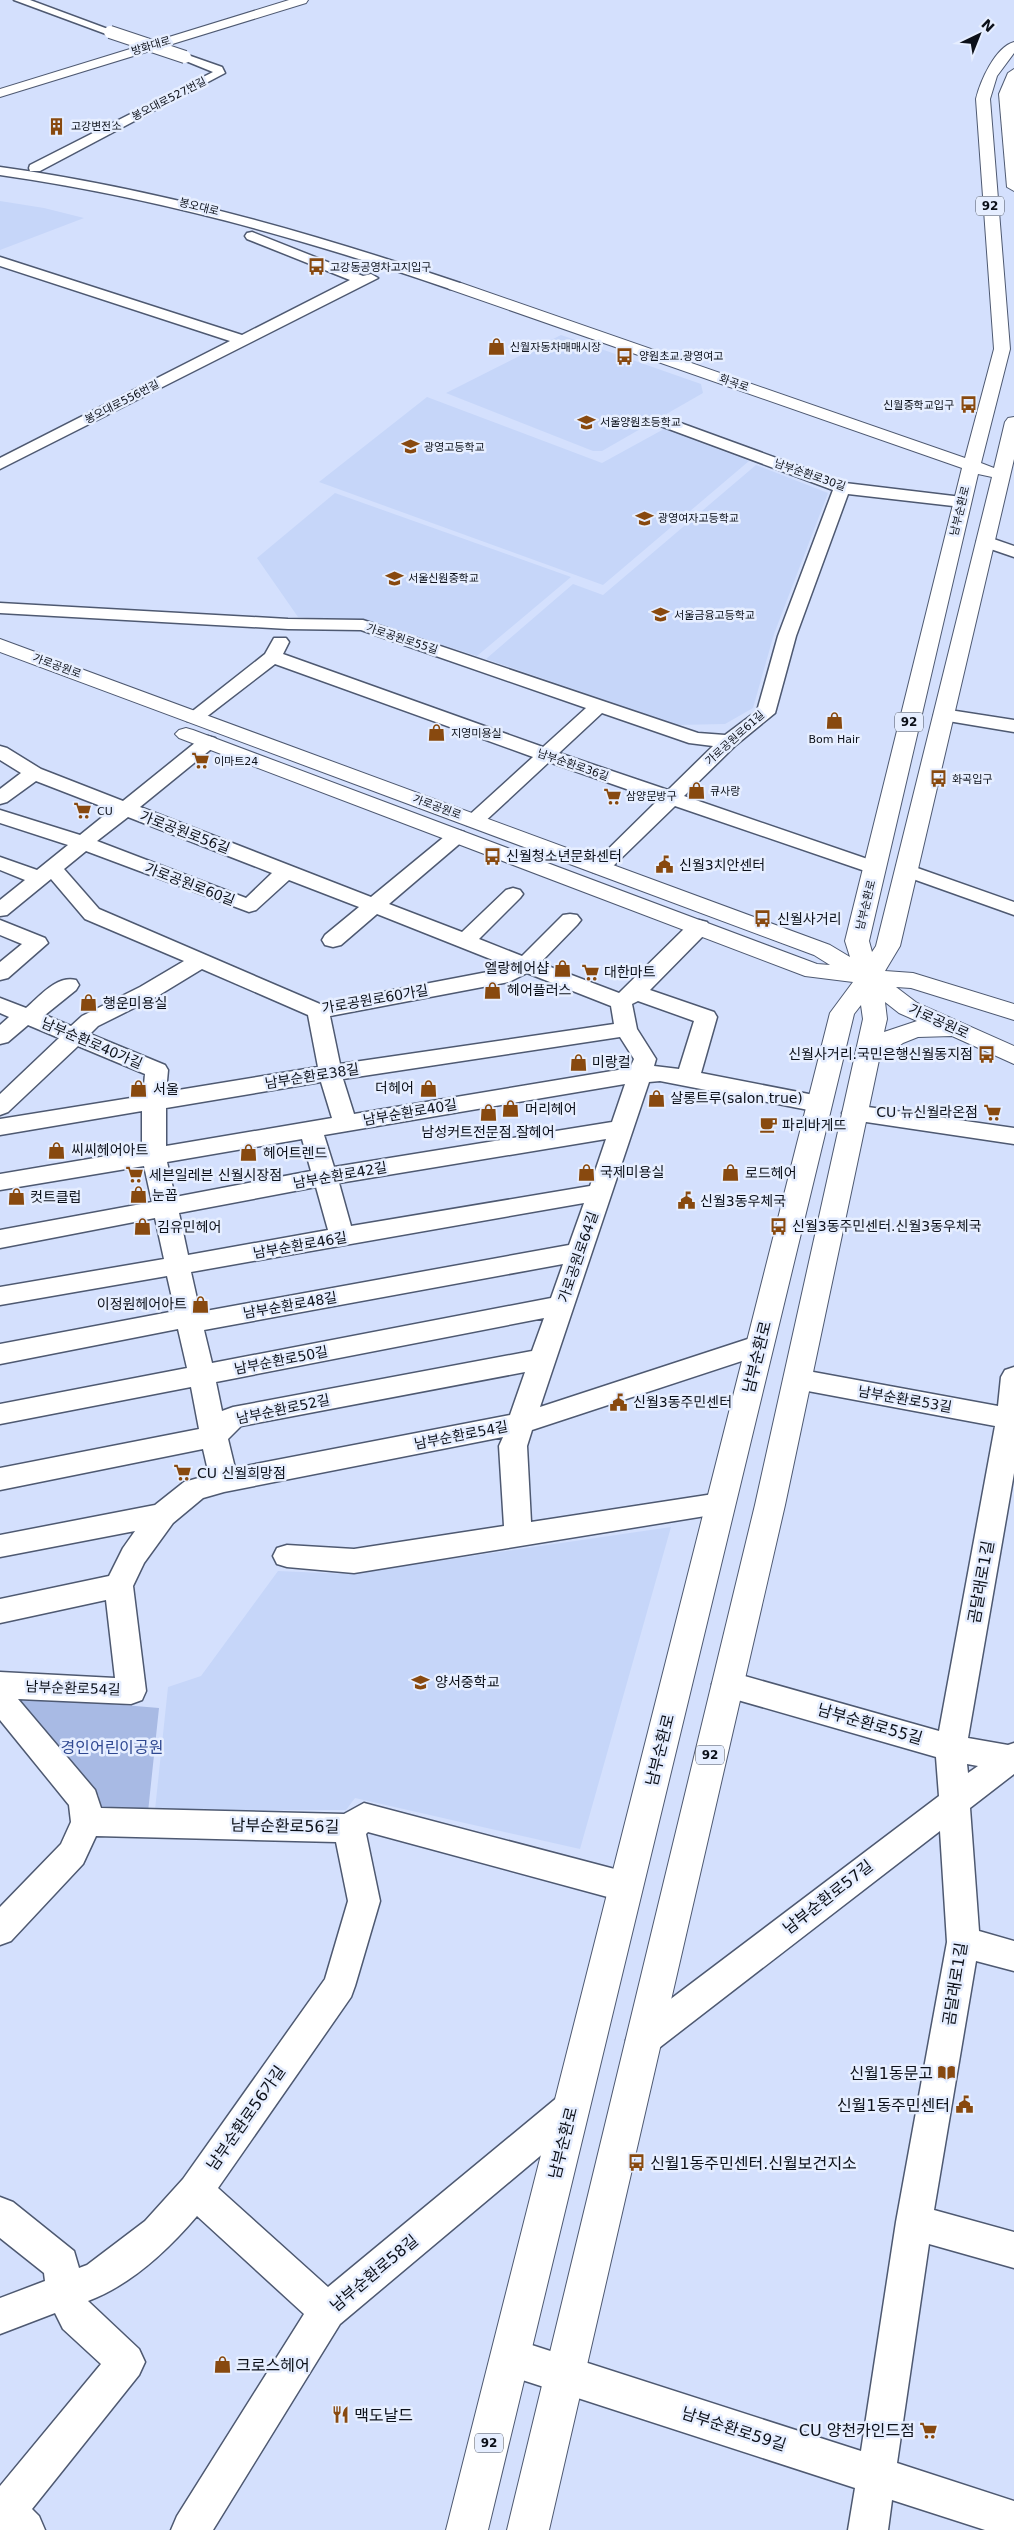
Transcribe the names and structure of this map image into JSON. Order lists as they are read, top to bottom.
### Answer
{
  "streets": {
    "main road": [
      "방화대로",
      "92",
      "화곡로",
      "남부순환로",
      "가로공원로"
    ],
    "street": [
      "봉오대로527번길",
      "봉오대로",
      "봉오대로556번길",
      "남부순환로30길",
      "가로공원로55길",
      "가로공원로61길",
      "남부순환로36길",
      "가로공원로56길",
      "가로공원로60길",
      "가로공원로60가길",
      "남부순환로40가길",
      "남부순환로38길",
      "남부순환로40길",
      "남부순환로42길",
      "남부순환로46길",
      "가로공원로64길",
      "남부순환로48길",
      "남부순환로50길",
      "남부순환로53길",
      "남부순환로52길",
      "남부순환로54길",
      "곰달래로1길",
      "남부순환로55길",
      "남부순환로56길",
      "남부순환로57길",
      "남부순환로56가길",
      "남부순환로58길",
      "남부순환로59길"
    ]
  },
  "crossings": [
    ["봉오대로", "화곡로"],
    ["화곡로", "남부순환로"],
    ["남부순환로30길", "남부순환로"],
    ["남부순환로30길", "가로공원로61길"],
    ["남부순환로", "가로공원로"],
    ["남부순환로", "남부순환로36길"],
    ["남부순환로", "남부순환로40길"],
    ["남부순환로", "남부순환로53길"],
    ["남부순환로", "남부순환로54길"],
    ["남부순환로", "남부순환로55길"],
    ["남부순환로", "남부순환로56길"],
    ["남부순환로", "남부순환로57길"],
    ["남부순환로", "남부순환로58길"],
    ["남부순환로", "남부순환로59길"],
    ["가로공원로55길", "가로공원로61길"],
    ["가로공원로", "가로공원로61길"],
    ["가로공원로", "가로공원로56길"],
    ["가로공원로61길", "남부순환로36길"],
    ["가로공원로56길", "가로공원로60길"],
    ["가로공원로56길", "가로공원로60가길"],
    ["가로공원로56길", "가로공원로64길"],
    ["남부순환로40가길", "남부순환로38길"],
    ["남부순환로40가길", "남부순환로40길"],
    ["남부순환로40가길", "남부순환로42길"],
    ["남부순환로40가길", "남부순환로46길"],
    ["남부순환로40가길", "남부순환로48길"],
    ["남부순환로40가길", "남부순환로50길"],
    ["남부순환로40가길", "남부순환로52길"],
    ["남부순환로40가길", "남부순환로54길"],
    ["남부순환로38길", "가로공원로64길"],
    ["남부순환로40길", "가로공원로64길"],
    ["남부순환로42길", "가로공원로64길"],
    ["남부순환로46길", "가로공원로64길"],
    ["가로공원로64길", "남부순환로48길"],
    ["가로공원로64길", "남부순환로50길"],
    ["가로공원로64길", "남부순환로52길"],
    ["가로공원로64길", "남부순환로54길"],
    ["남부순환로53길", "곰달래로1길"],
    ["곰달래로1길", "남부순환로55길"],
    ["곰달래로1길", "남부순환로57길"],
    ["곰달래로1길", "남부순환로59길"],
    ["남부순환로55길", "남부순환로57길"],
    ["남부순환로56길", "남부순환로56가길"]
  ],
  "parks": ["경인어린이공원"],
  "places": {
    "building": ["고강변전소"],
    "bus stop": [
      "고강동공영차고지입구",
      "양원초교.광영여고",
      "신월중학교입구",
      "화곡입구",
      "신월청소년문화센터",
      "신월사거리",
      "신월사거리.국민은행신월동지점",
      "신월3동주민센터.신월3동우체국",
      "신월1동주민센터.신월보건지소"
    ],
    "shop": [
      "신월자동차매매시장",
      "Bom Hair",
      "지영미용실",
      "큐사랑",
      "엘랑헤어샵",
      "헤어플러스",
      "행운미용실",
      "미랑컬",
      "더헤어",
      "서울",
      "살롱트루(salon true)",
      "머리헤어",
      "남성커트전문점 잘헤어",
      "씨씨헤어아트",
      "헤어트렌드",
      "국제미용실",
      "로드헤어",
      "눈꼽",
      "컷트클럽",
      "김유민헤어",
      "이정원헤어아트",
      "크로스헤어"
    ],
    "school or university": [
      "서울양원초등학교",
      "광영고등학교",
      "광영여자고등학교",
      "서울신원중학교",
      "서울금융고등학교",
      "양서중학교"
    ],
    "supermarket": [
      "이마트24",
      "삼양문방구",
      "CU",
      "대한마트",
      "CU 뉴신월라온점",
      "세븐일레븐 신월시장점",
      "CU 신월희망점",
      "CU 양천카인드점"
    ],
    "public building": [
      "신월3치안센터",
      "신월3동우체국",
      "신월3동주민센터",
      "신월1동주민센터"
    ],
    "cafe": ["파리바게뜨"],
    "library": ["신월1동문고"],
    "restaurant": ["맥도날드"]
  },
  "north": "top right"
}
